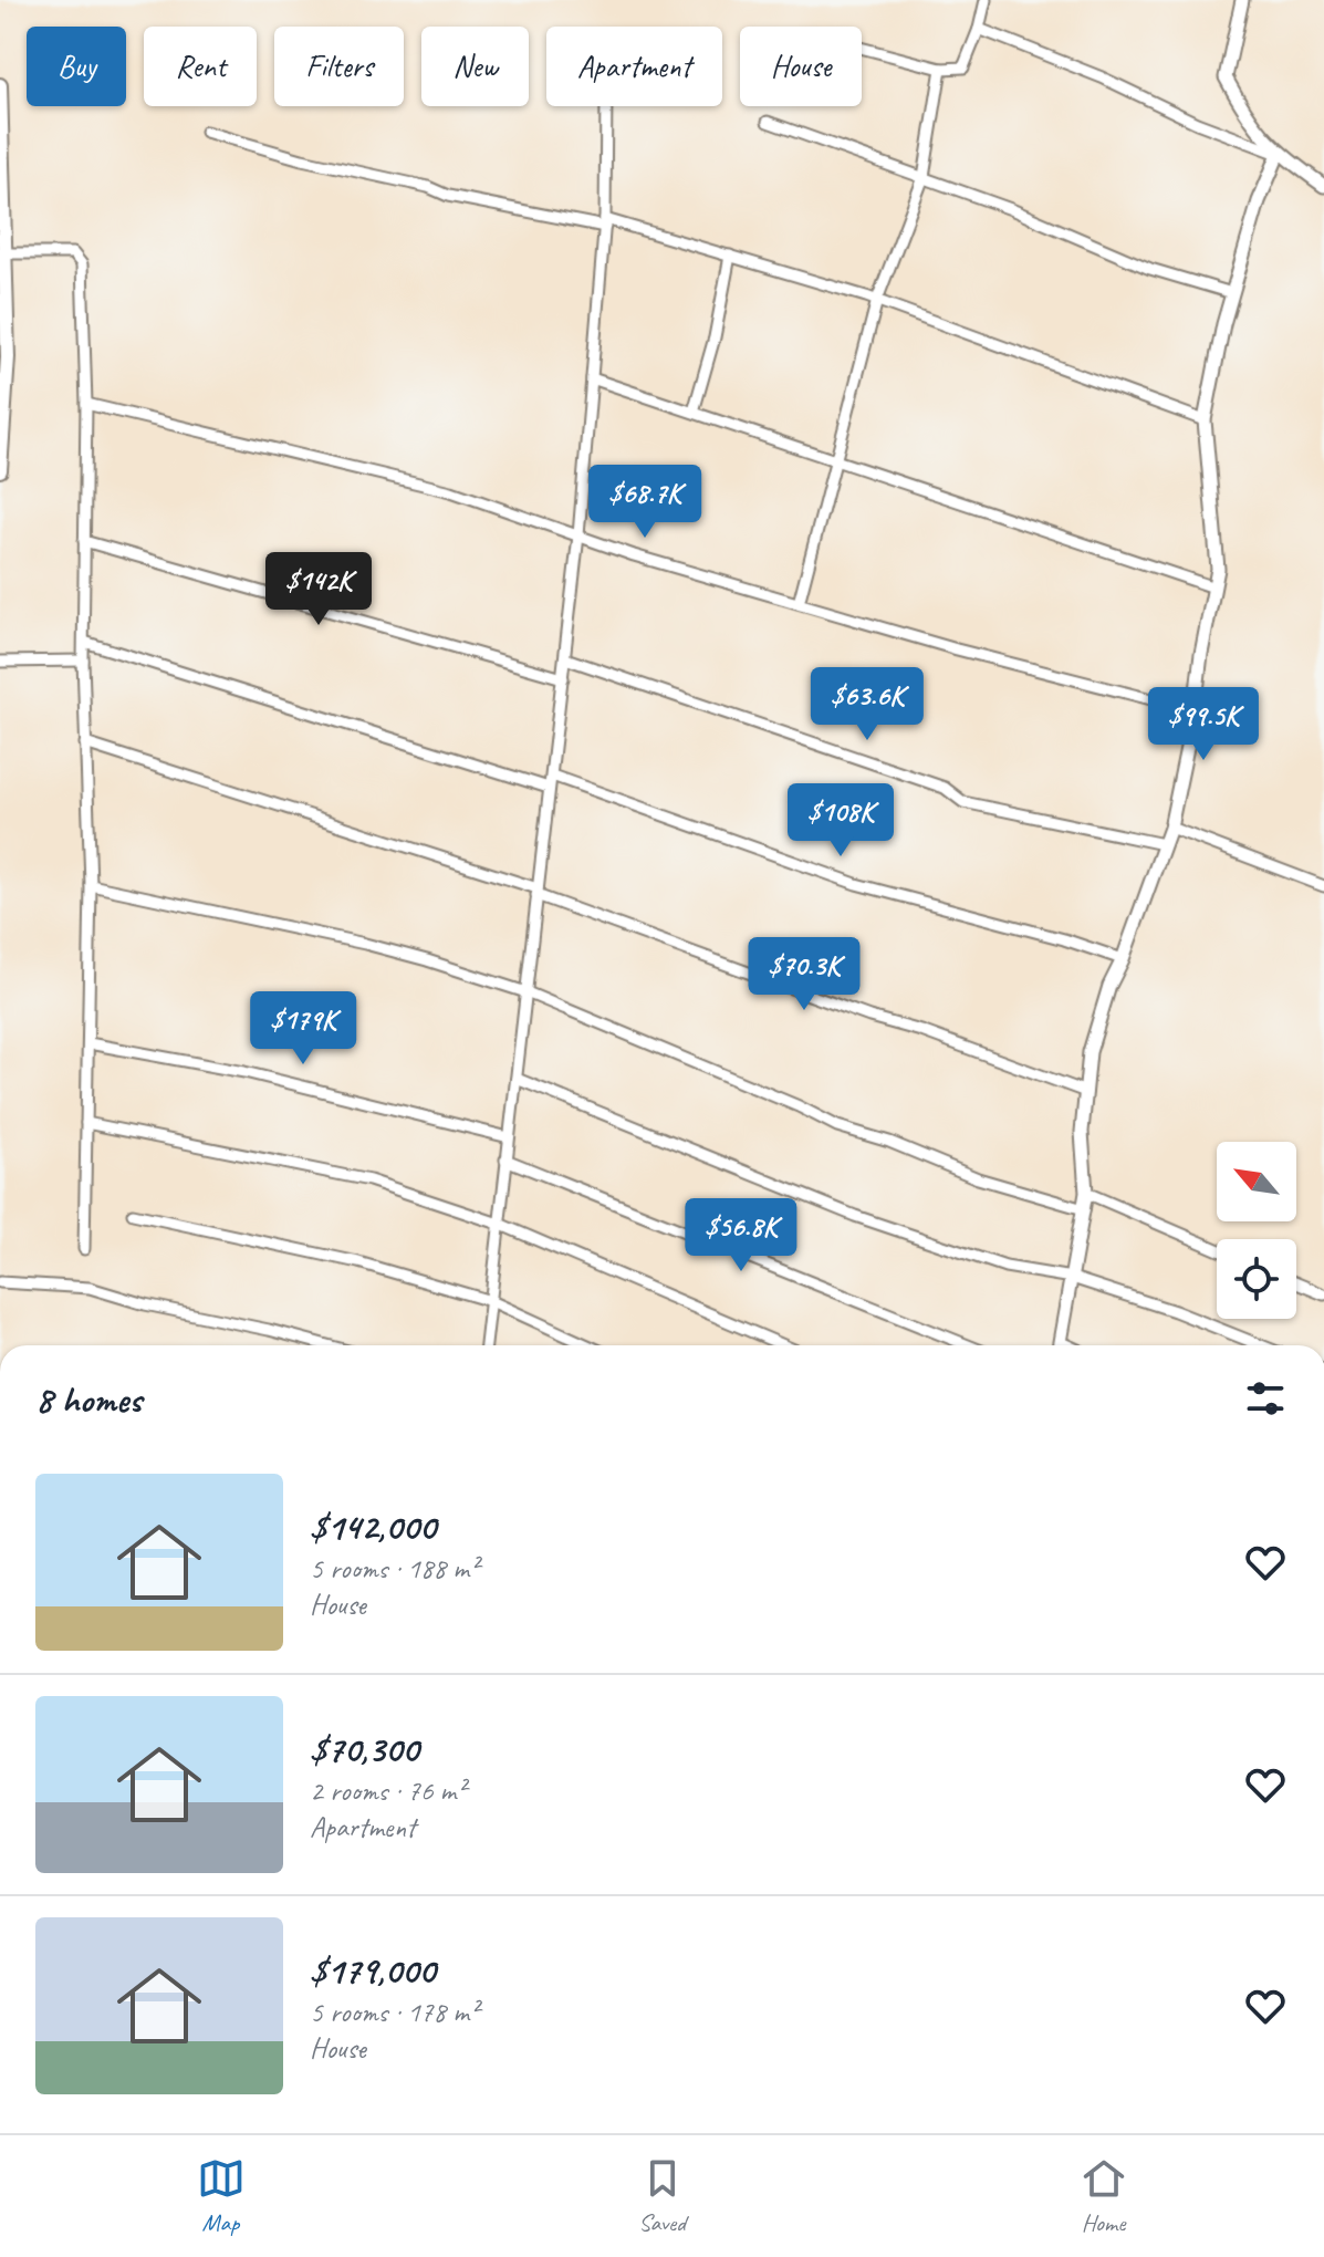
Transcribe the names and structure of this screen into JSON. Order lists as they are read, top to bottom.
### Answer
{
  "north": "top left",
  "page": {
    "chip": [
      "Buy",
      "Rent",
      "Filters",
      "New",
      "Apartment",
      "House"
    ],
    "price": [
      "$68.7K",
      "$142K",
      "$63.6K",
      "$99.5K",
      "$108K",
      "$70.3K",
      "$179K",
      "$56.8K"
    ],
    "heading": "8 homes",
    "list": [
      {
        "name": "$142,000",
        "note": "5 rooms · 188 m² · House"
      },
      {
        "name": "$70,300",
        "note": "2 rooms · 76 m² · Apartment"
      },
      {
        "name": "$179,000",
        "note": "5 rooms · 178 m² · House"
      }
    ],
    "tabs": ["Map", "Saved", "Home"]
  }
}
